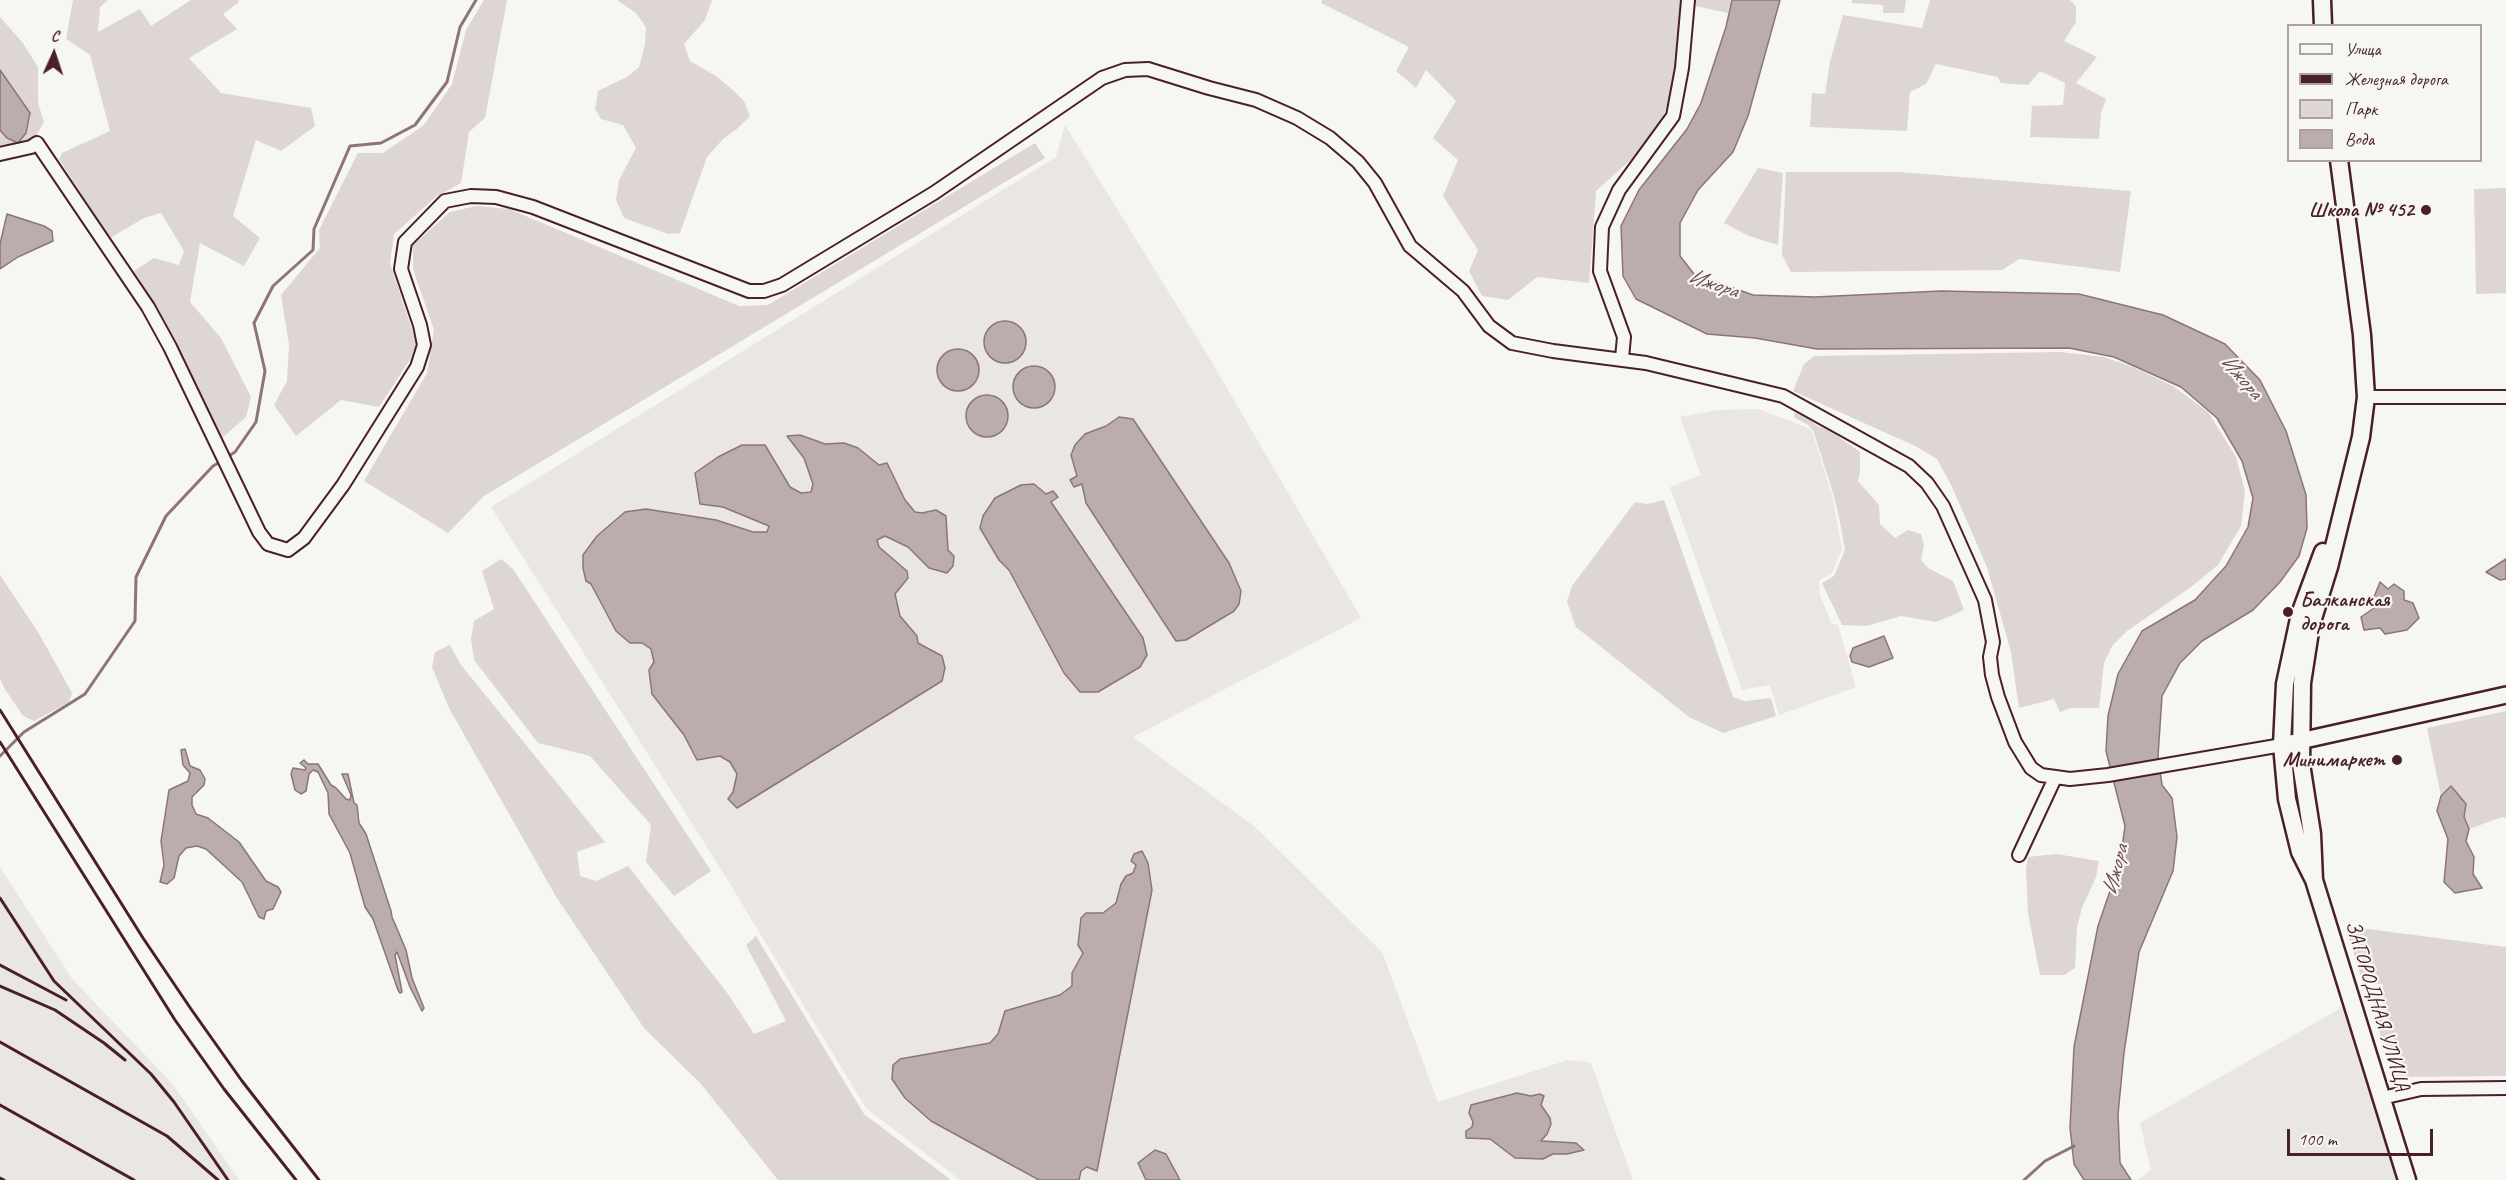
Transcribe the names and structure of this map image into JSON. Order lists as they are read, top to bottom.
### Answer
{
  "streets": {
    "main road": ["ЗАГОРОДНАЯ УЛИЦА"]
  },
  "water": ["Ижора"],
  "places": ["Школа № 452", "Балканская дорога", "Минимаркет"],
  "legend": [
    "Улица",
    "Железная дорога",
    "Парк",
    "Вода"
  ],
  "scale_bar": "100 m",
  "north": "top"
}
